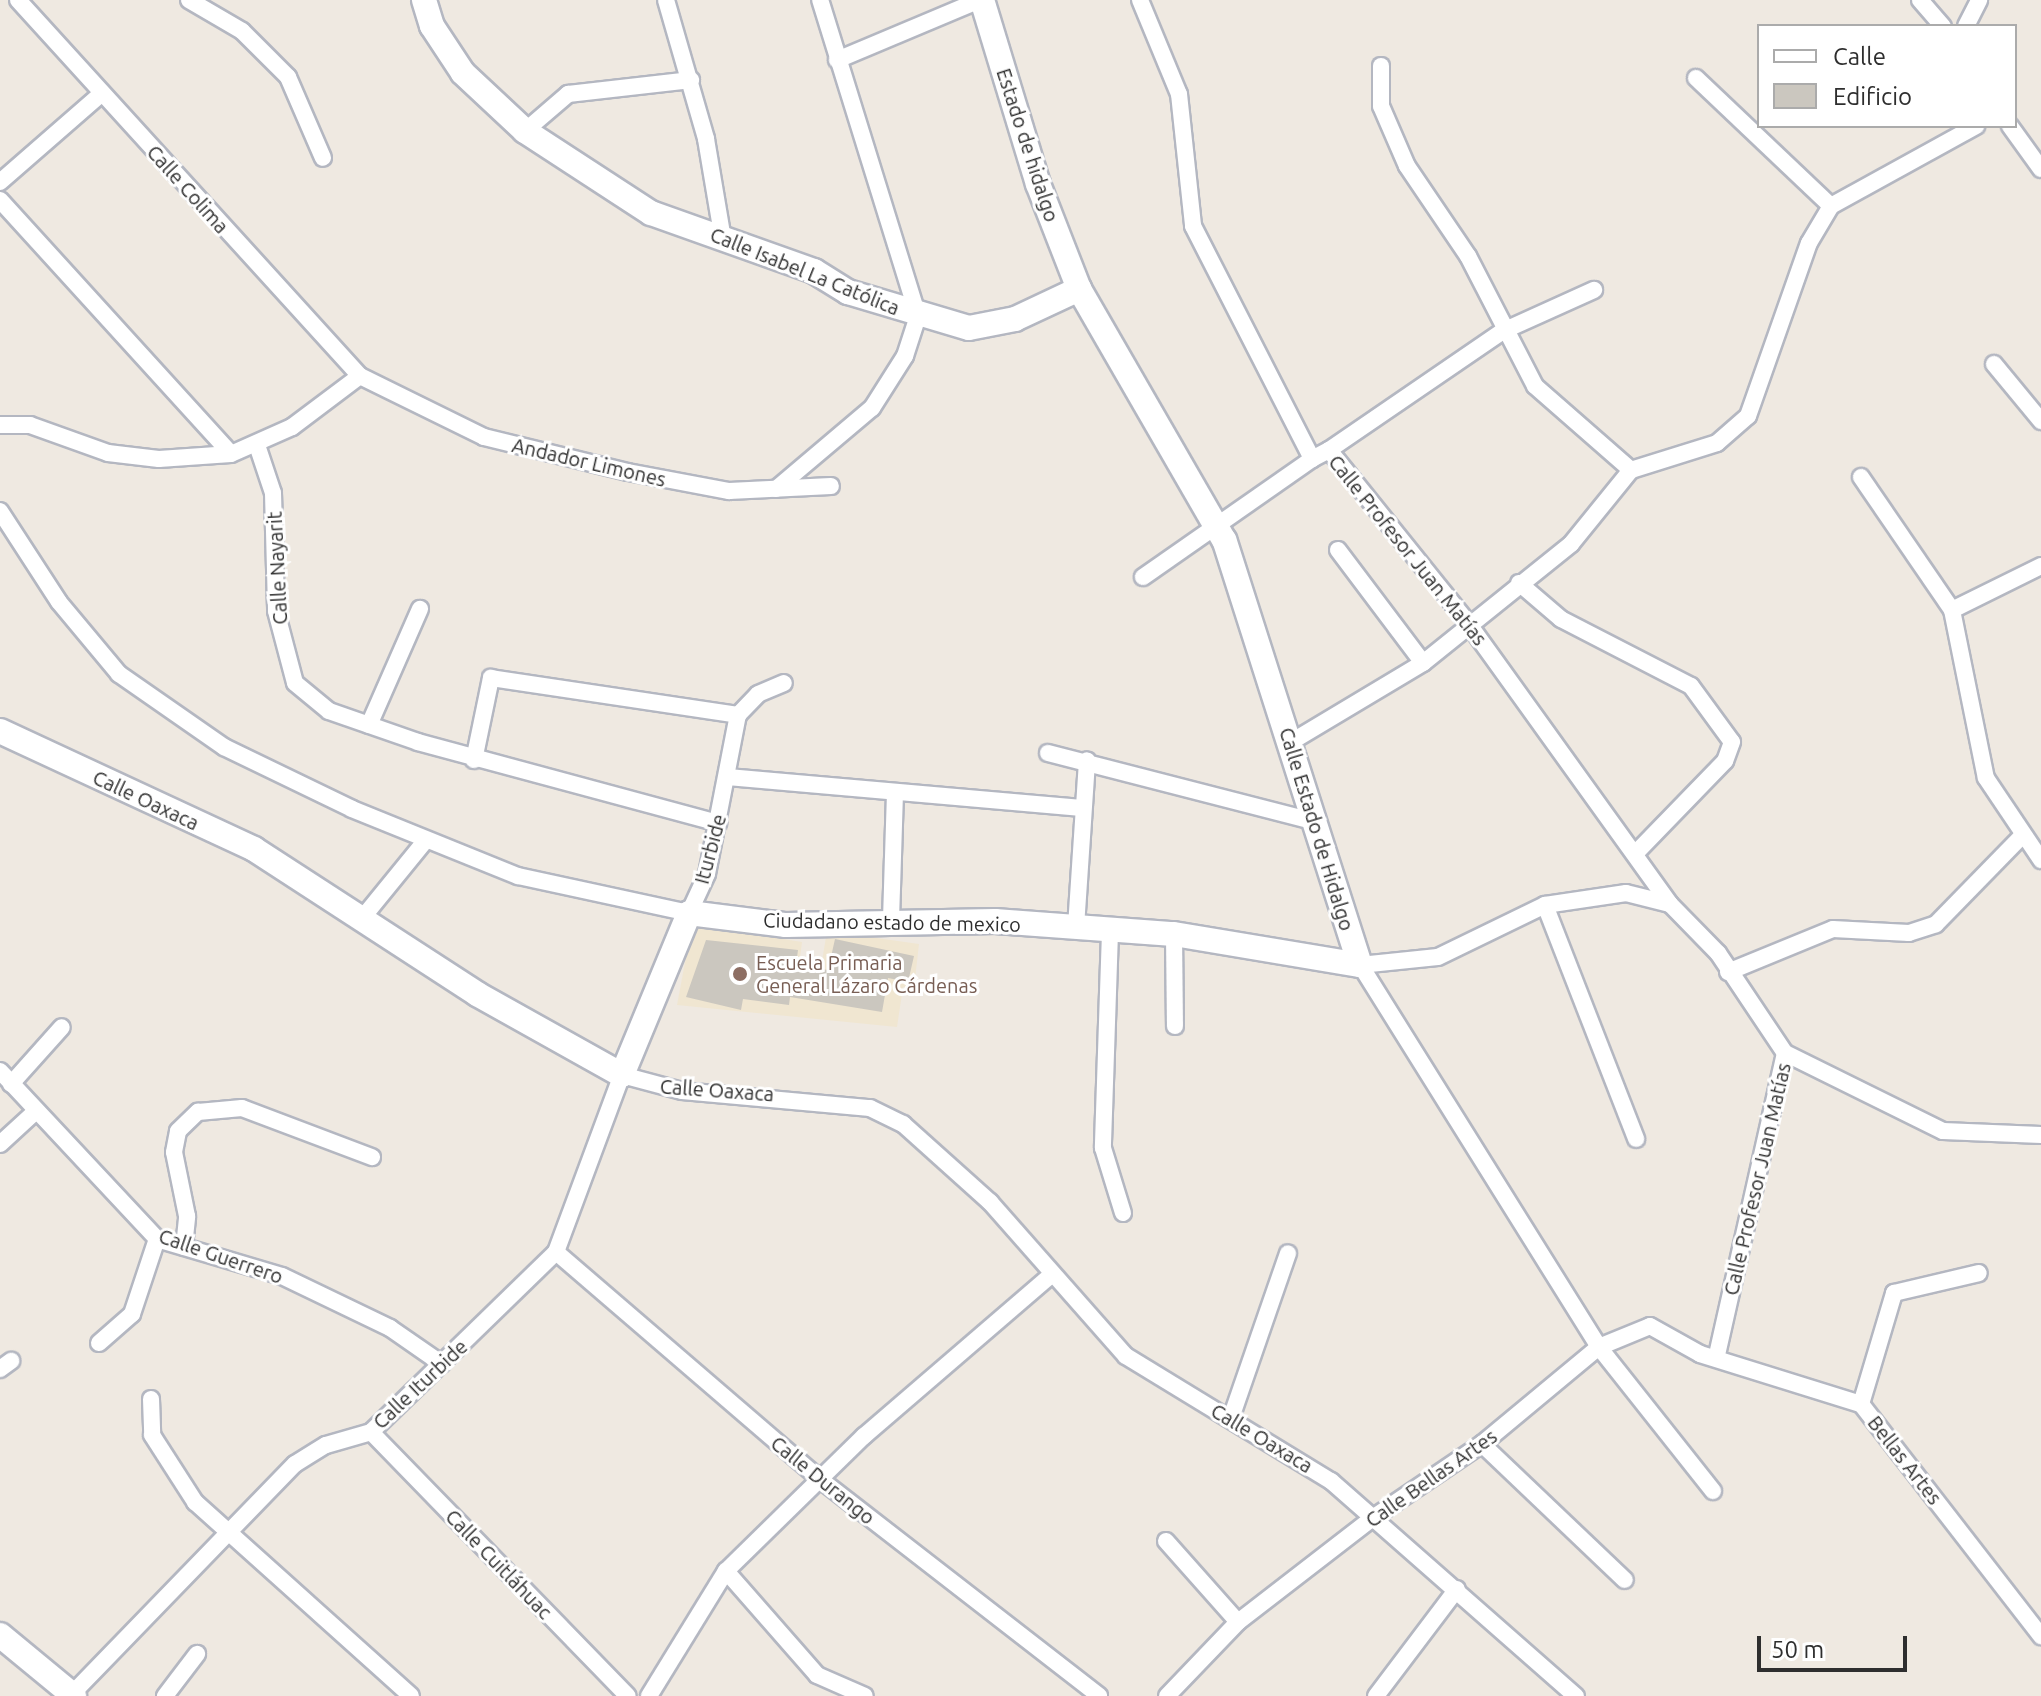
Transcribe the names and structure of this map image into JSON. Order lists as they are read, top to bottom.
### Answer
{
  "streets": {
    "street": [
      "Estado de hidalgo",
      "Calle Colima",
      "Calle Isabel La Católica",
      "Andador Limones",
      "Calle Profesor Juan Matías",
      "Calle Nayarit",
      "Calle Oaxaca",
      "Calle Estado de Hidalgo",
      "Iturbide",
      "Ciudadano estado de mexico",
      "Calle Guerrero",
      "Calle Iturbide",
      "Bellas Artes",
      "Calle Bellas Artes",
      "Calle Durango",
      "Calle Cuitláhuac"
    ]
  },
  "crossings": [
    ["Estado de hidalgo", "Calle Isabel La Católica"],
    ["Estado de hidalgo", "Calle Estado de Hidalgo"],
    ["Calle Colima", "Andador Limones"],
    ["Calle Isabel La Católica", "Calle Estado de Hidalgo"],
    ["Calle Profesor Juan Matías", "Ciudadano estado de mexico"],
    ["Calle Profesor Juan Matías", "Bellas Artes"],
    ["Calle Profesor Juan Matías", "Calle Bellas Artes"],
    ["Calle Nayarit", "Iturbide"],
    ["Calle Oaxaca", "Iturbide"],
    ["Calle Oaxaca", "Calle Iturbide"],
    ["Calle Oaxaca", "Calle Bellas Artes"],
    ["Calle Estado de Hidalgo", "Ciudadano estado de mexico"],
    ["Calle Estado de Hidalgo", "Calle Bellas Artes"],
    ["Iturbide", "Ciudadano estado de mexico"],
    ["Iturbide", "Calle Iturbide"],
    ["Calle Guerrero", "Calle Iturbide"],
    ["Calle Iturbide", "Calle Durango"],
    ["Calle Iturbide", "Calle Cuitláhuac"],
    ["Bellas Artes", "Calle Bellas Artes"]
  ],
  "places": ["Escuela Primaria General Lázaro Cárdenas"],
  "legend": ["Calle", "Edificio"],
  "scale_bar": "50 m"
}
